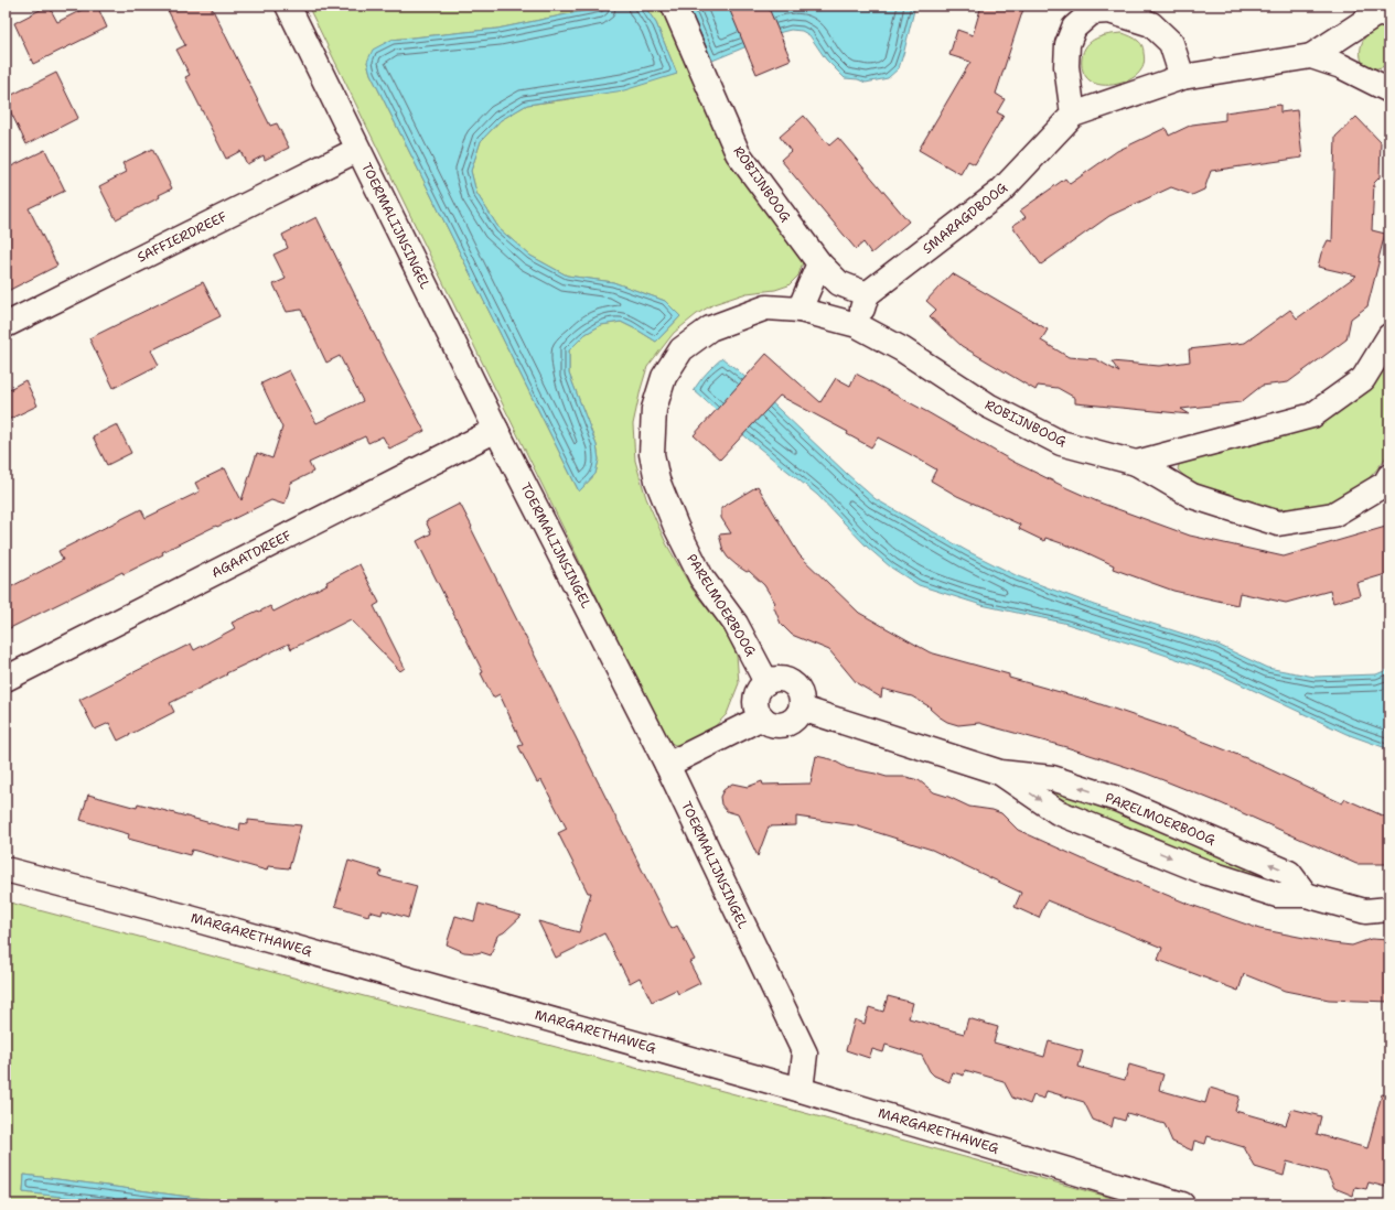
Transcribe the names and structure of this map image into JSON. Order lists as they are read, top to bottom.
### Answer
{
  "streets": {
    "street": [
      "ROBIJNBOOG",
      "SMARAGDBOOG",
      "TOERMALIJNSINGEL",
      "SAFFIERDREEF",
      "AGAATDREEF",
      "PARELMOERBOOG",
      "MARGARETHAWEG"
    ]
  },
  "crossings": [
    ["ROBIJNBOOG", "SMARAGDBOOG"],
    ["ROBIJNBOOG", "PARELMOERBOOG"],
    ["TOERMALIJNSINGEL", "SAFFIERDREEF"],
    ["TOERMALIJNSINGEL", "AGAATDREEF"],
    ["TOERMALIJNSINGEL", "MARGARETHAWEG"]
  ]
}
